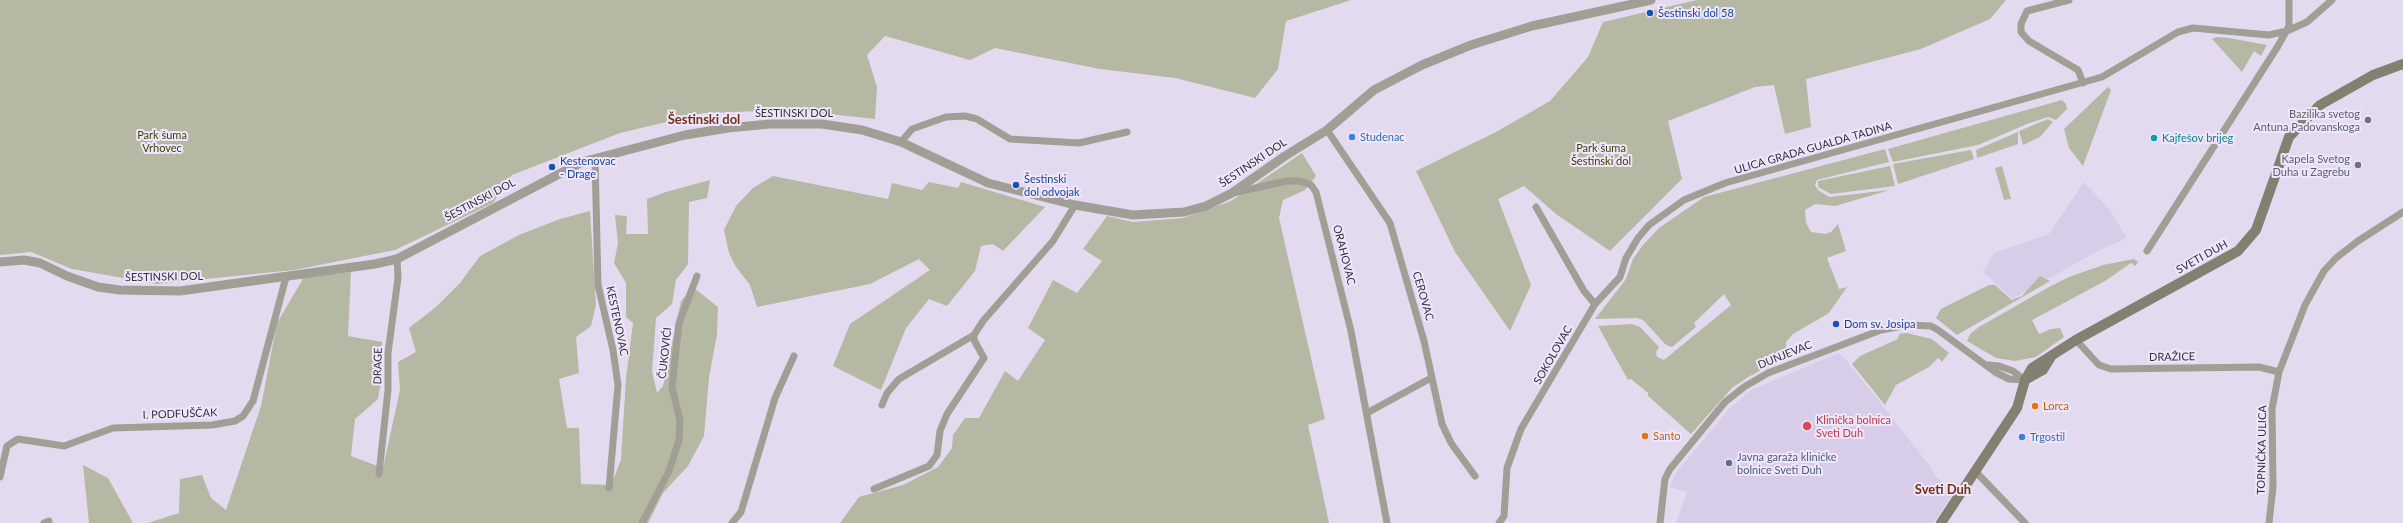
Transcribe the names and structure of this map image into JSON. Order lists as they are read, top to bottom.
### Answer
{
  "streets": {
    "main road": ["SVETI DUH"],
    "street": [
      "ŠESTINSKI DOL",
      "ULICA GRADA GUALDA TADINA",
      "ORAHOVAC",
      "CEROVAC",
      "KESTENOVAC",
      "ČUKOVIĆI",
      "SOKOLOVAC",
      "DUNJEVAC",
      "DRAŽICE",
      "DRAGE",
      "I. PODFUŠČAK",
      "TOPNIČKA ULICA"
    ]
  },
  "crossings": [
    ["ŠESTINSKI DOL", "ORAHOVAC"],
    ["ŠESTINSKI DOL", "CEROVAC"],
    ["ŠESTINSKI DOL", "KESTENOVAC"],
    ["ŠESTINSKI DOL", "DRAGE"],
    ["ŠESTINSKI DOL", "I. PODFUŠČAK"],
    ["ULICA GRADA GUALDA TADINA", "SOKOLOVAC"],
    ["SVETI DUH", "DUNJEVAC"],
    ["SVETI DUH", "DRAŽICE"],
    ["DRAŽICE", "TOPNIČKA ULICA"]
  ],
  "districts": ["Šestinski dol", "Sveti Duh"],
  "parks": ["Park šuma Vrhovec", "Park šuma Šestinski dol"],
  "places": [
    "Šestinski dol 58",
    "Bazilika svetog Antuna Padovanskoga",
    "Studenac",
    "Kajfešov brijeg",
    "Kapela Svetog Duha u Zagrebu",
    "Kestenovac - Drage",
    "Šestinski dol odvojak",
    "Dom sv. Josipa",
    "Lorca",
    "Klinička bolnica Sveti Duh",
    "Santo",
    "Trgostil",
    "Javna garaža kliničke bolnice Sveti Duh"
  ]
}
